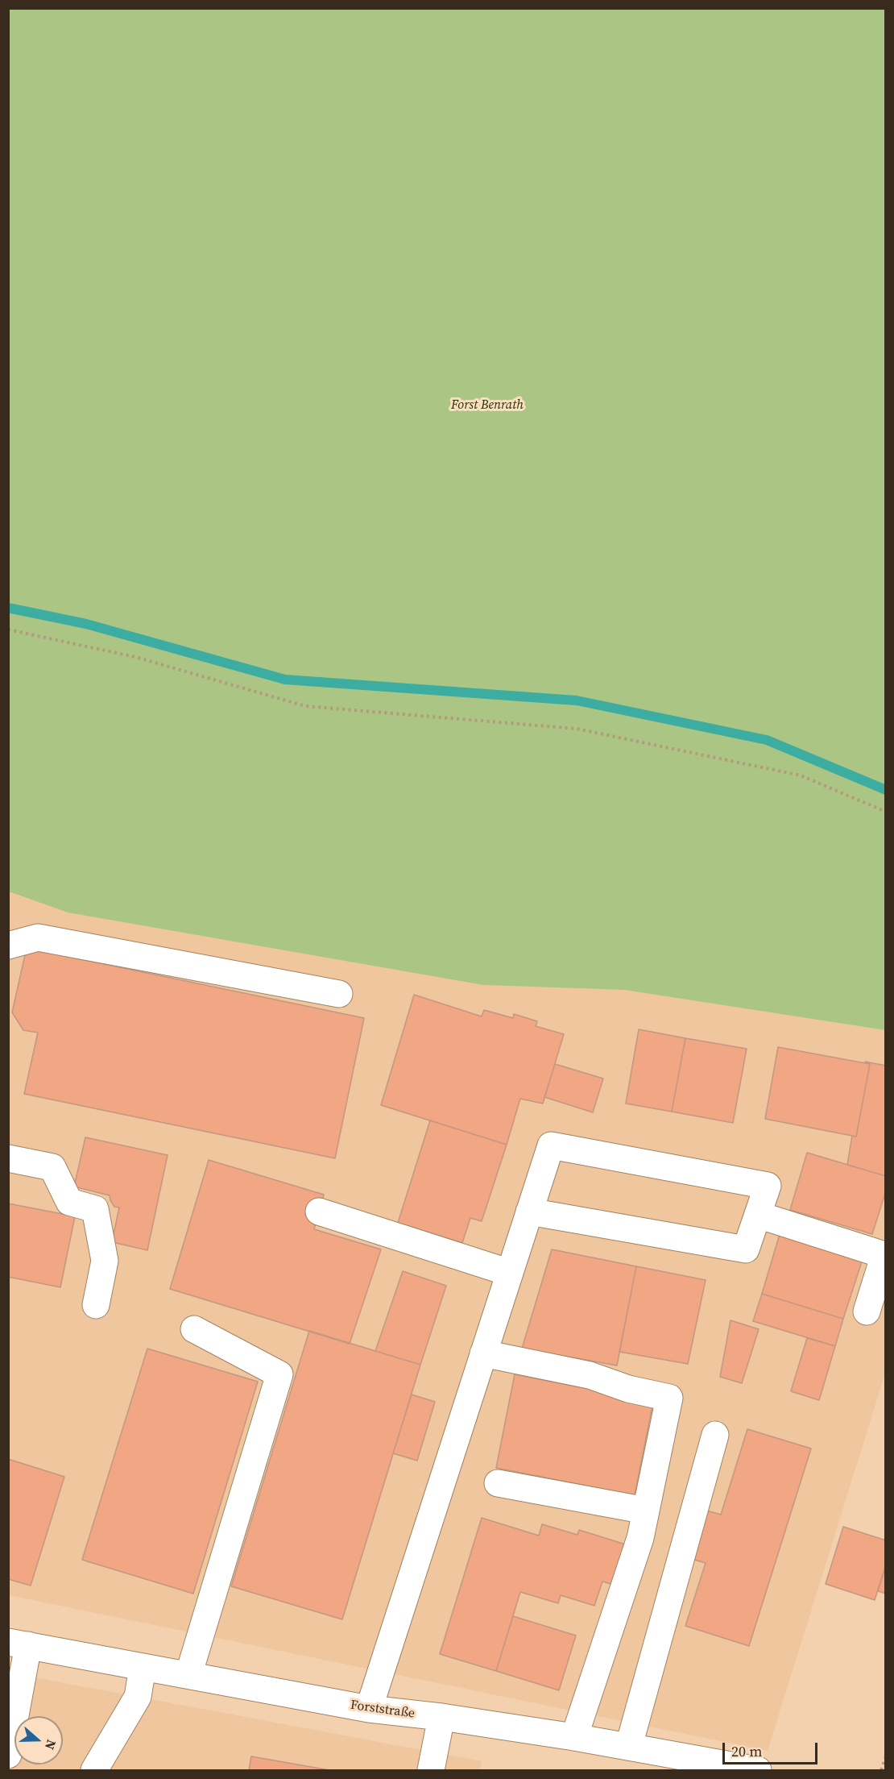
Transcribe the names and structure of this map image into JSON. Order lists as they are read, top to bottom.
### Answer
{
  "streets": {
    "street": ["Forststraße"]
  },
  "parks": ["Forst Benrath"],
  "scale_bar": "20 m",
  "north": "right"
}
